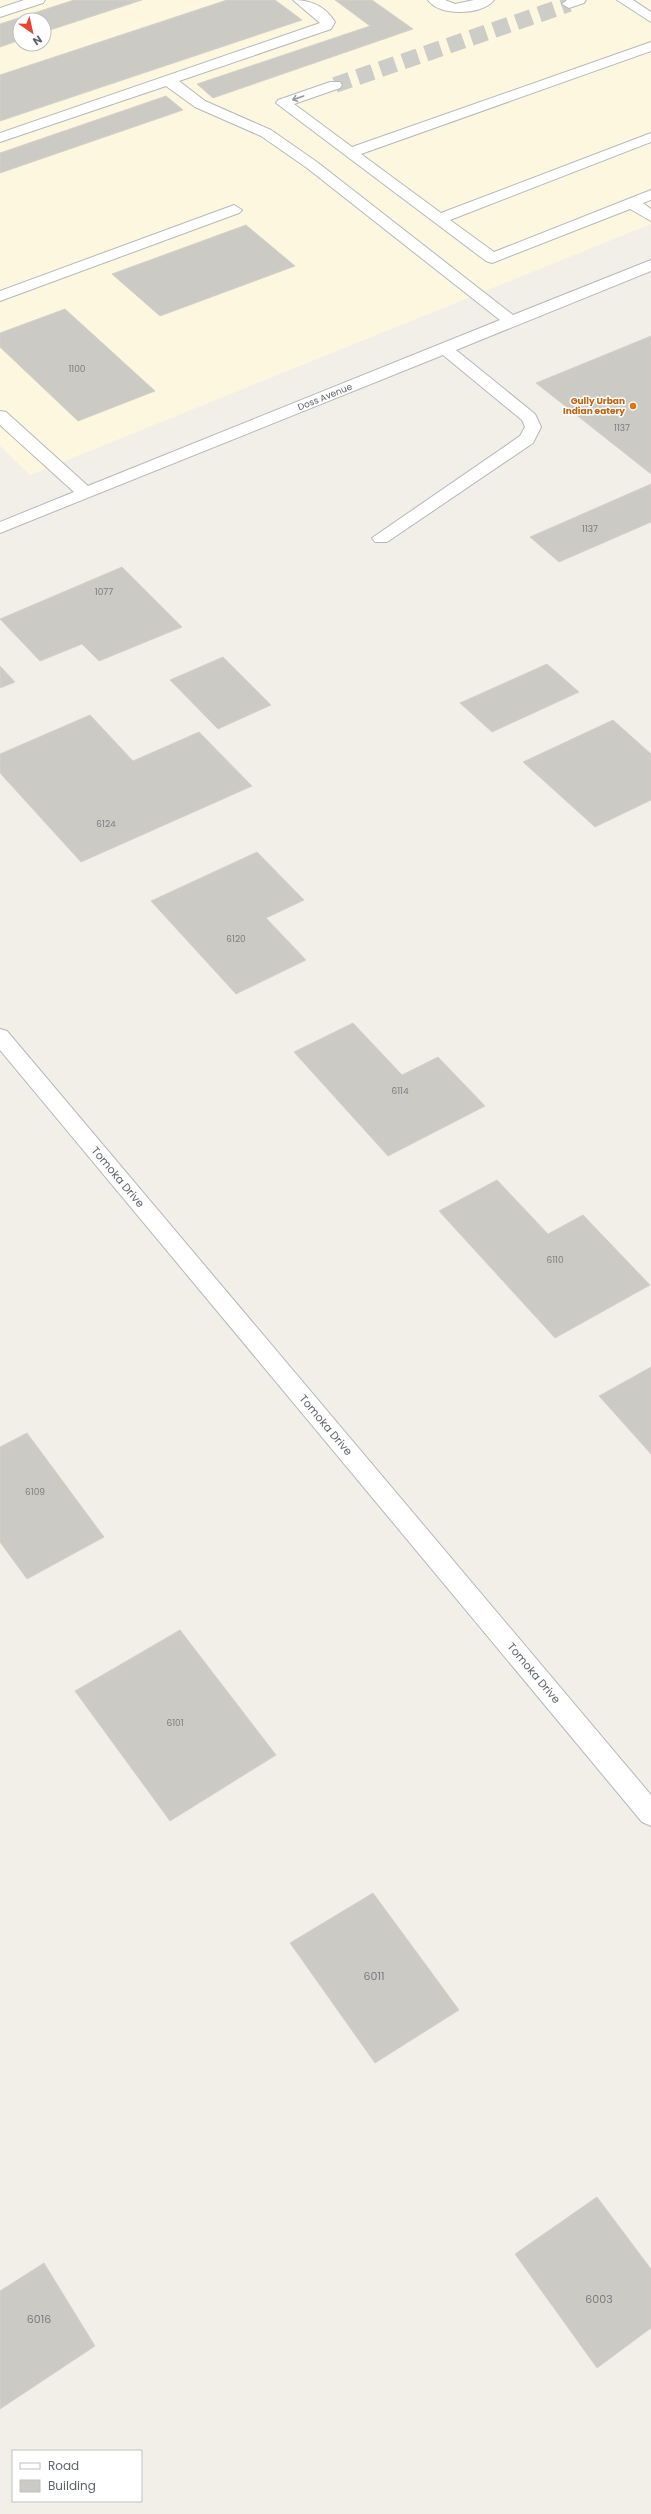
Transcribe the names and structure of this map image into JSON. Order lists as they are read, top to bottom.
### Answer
{
  "streets": {
    "street": ["Doss Avenue", "Tomoka Drive"]
  },
  "places": ["Gully Urban Indian eatery"],
  "house_numbers": [
    "1100",
    "1137",
    "1137",
    "1077",
    "6124",
    "6120",
    "6114",
    "6110",
    "6109",
    "6101",
    "6011",
    "6003",
    "6016"
  ],
  "legend": ["Road", "Building"],
  "north": "bottom right"
}
